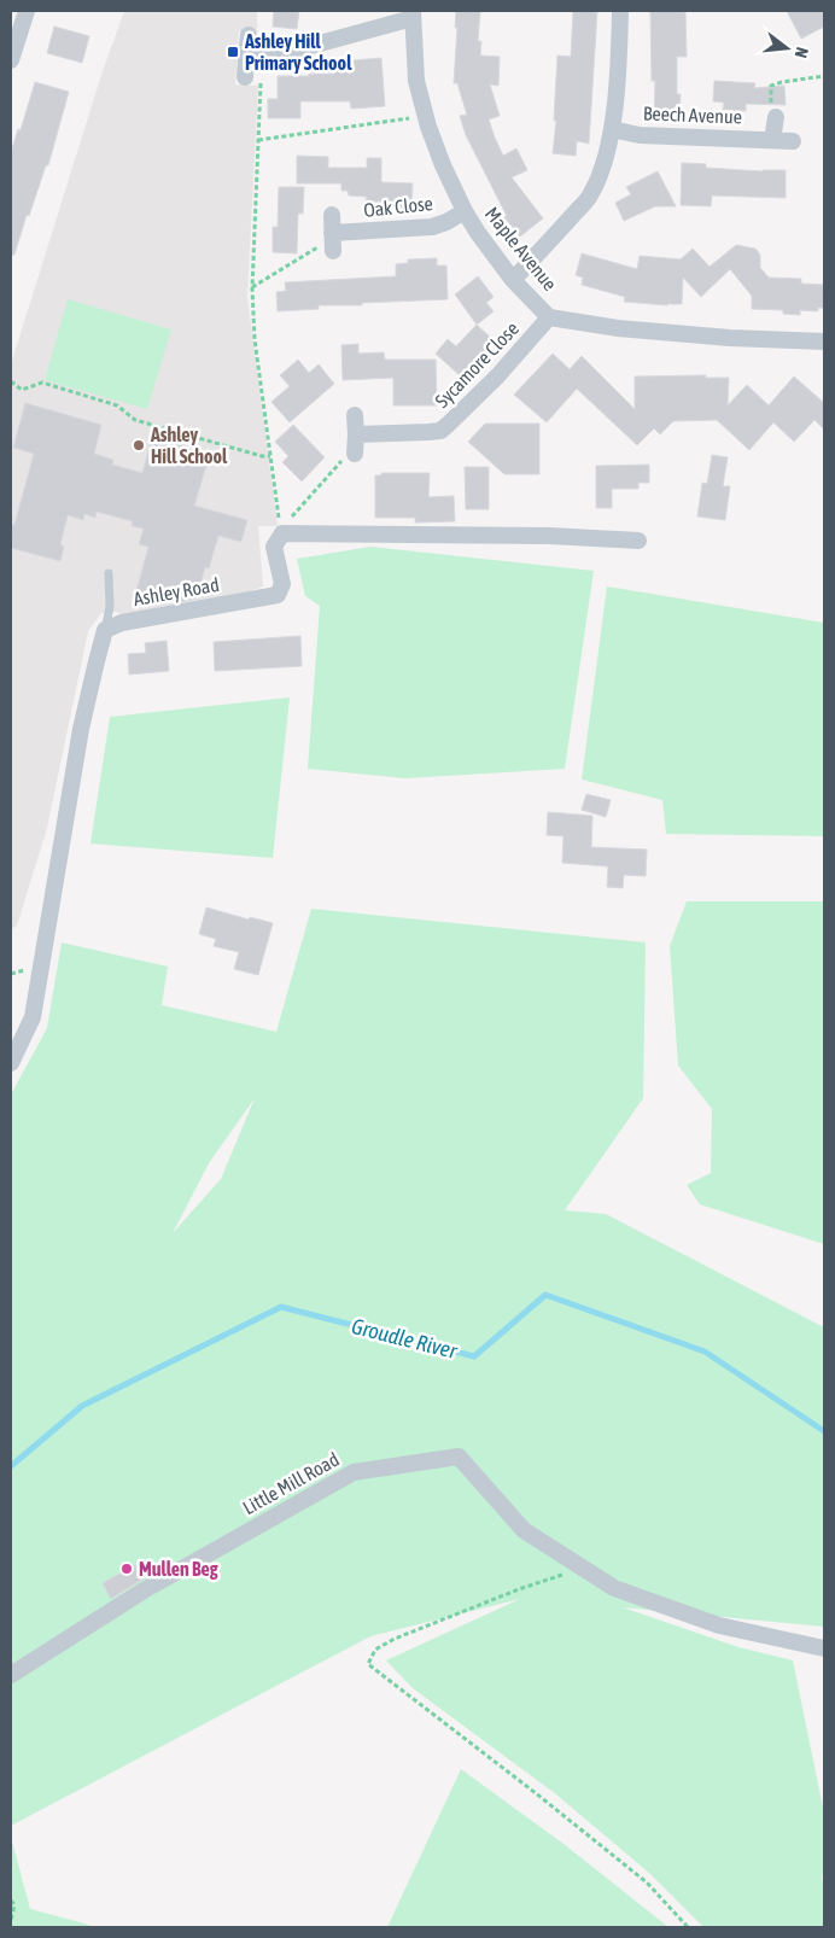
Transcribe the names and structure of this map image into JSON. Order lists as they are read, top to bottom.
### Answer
{
  "streets": {
    "street": [
      "Beech Avenue",
      "Oak Close",
      "Maple Avenue",
      "Sycamore Close",
      "Ashley Road",
      "Little Mill Road"
    ]
  },
  "crossings": [
    ["Beech Avenue", "Maple Avenue"],
    ["Oak Close", "Maple Avenue"],
    ["Maple Avenue", "Sycamore Close"]
  ],
  "water": ["Groudle River"],
  "places": {
    "transit": ["Ashley Hill Primary School"],
    "other": ["Ashley Hill School", "Mullen Beg"]
  },
  "north": "right"
}
